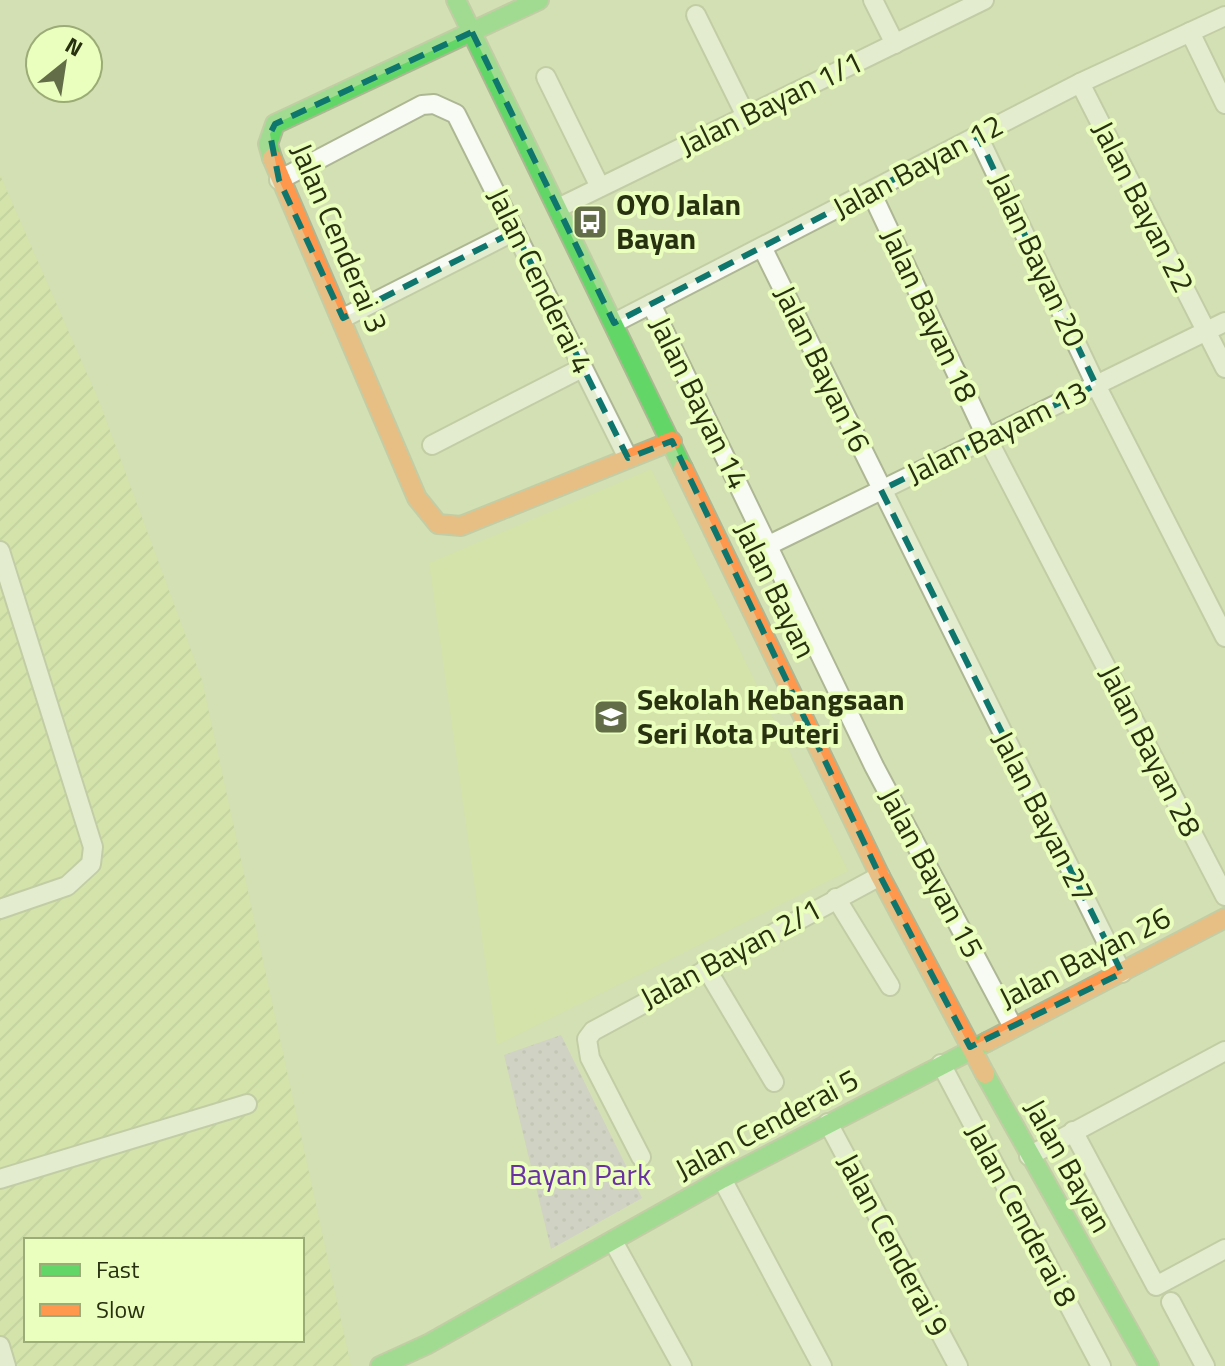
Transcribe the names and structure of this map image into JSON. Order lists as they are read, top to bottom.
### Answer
{
  "streets": {
    "street": [
      "Jalan Bayan 1/1",
      "Jalan Bayan 12",
      "Jalan Bayan 22",
      "Jalan Cenderai 3",
      "Jalan Bayan 20",
      "Jalan Cenderai 4",
      "Jalan Bayan 18",
      "Jalan Bayan16",
      "Jalan Bayan 14",
      "Jalan Bayam 13",
      "Jalan Bayan",
      "Jalan Bayan 28",
      "Jalan Bayan 27",
      "Jalan Bayan 15",
      "Jalan Bayan 2/1",
      "Jalan Bayan 26",
      "Jalan Cenderai 5",
      "Jalan Cenderai 8",
      "Jalan Cenderai 9"
    ]
  },
  "crossings": [
    ["Jalan Bayan 1/1", "Jalan Bayan"],
    ["Jalan Bayan 12", "Jalan Bayan 22"],
    ["Jalan Bayan 12", "Jalan Bayan 20"],
    ["Jalan Bayan 12", "Jalan Bayan 18"],
    ["Jalan Bayan 12", "Jalan Bayan16"],
    ["Jalan Bayan 12", "Jalan Bayan 14"],
    ["Jalan Bayan 12", "Jalan Bayan"],
    ["Jalan Bayan 22", "Jalan Bayam 13"],
    ["Jalan Cenderai 3", "Jalan Cenderai 4"],
    ["Jalan Cenderai 3", "Jalan Bayan"],
    ["Jalan Bayan 20", "Jalan Bayam 13"],
    ["Jalan Bayan 18", "Jalan Bayam 13"],
    ["Jalan Bayan 18", "Jalan Bayan 28"],
    ["Jalan Bayan16", "Jalan Bayam 13"],
    ["Jalan Bayan16", "Jalan Bayan 27"],
    ["Jalan Bayan 14", "Jalan Bayam 13"],
    ["Jalan Bayan 14", "Jalan Bayan 15"],
    ["Jalan Bayam 13", "Jalan Bayan 15"],
    ["Jalan Bayan", "Jalan Bayan 2/1"],
    ["Jalan Bayan", "Jalan Bayan 26"],
    ["Jalan Bayan", "Jalan Cenderai 5"],
    ["Jalan Bayan 27", "Jalan Bayan 26"],
    ["Jalan Bayan 15", "Jalan Bayan 26"],
    ["Jalan Bayan 26", "Jalan Cenderai 5"],
    ["Jalan Cenderai 5", "Jalan Cenderai 8"],
    ["Jalan Cenderai 5", "Jalan Cenderai 9"]
  ],
  "parks": ["Bayan Park"],
  "places": {
    "bus stop": ["OYO Jalan Bayan"],
    "school or university": ["Sekolah Kebangsaan Seri Kota Puteri"]
  },
  "legend": ["Fast", "Slow"],
  "north": "top right"
}
